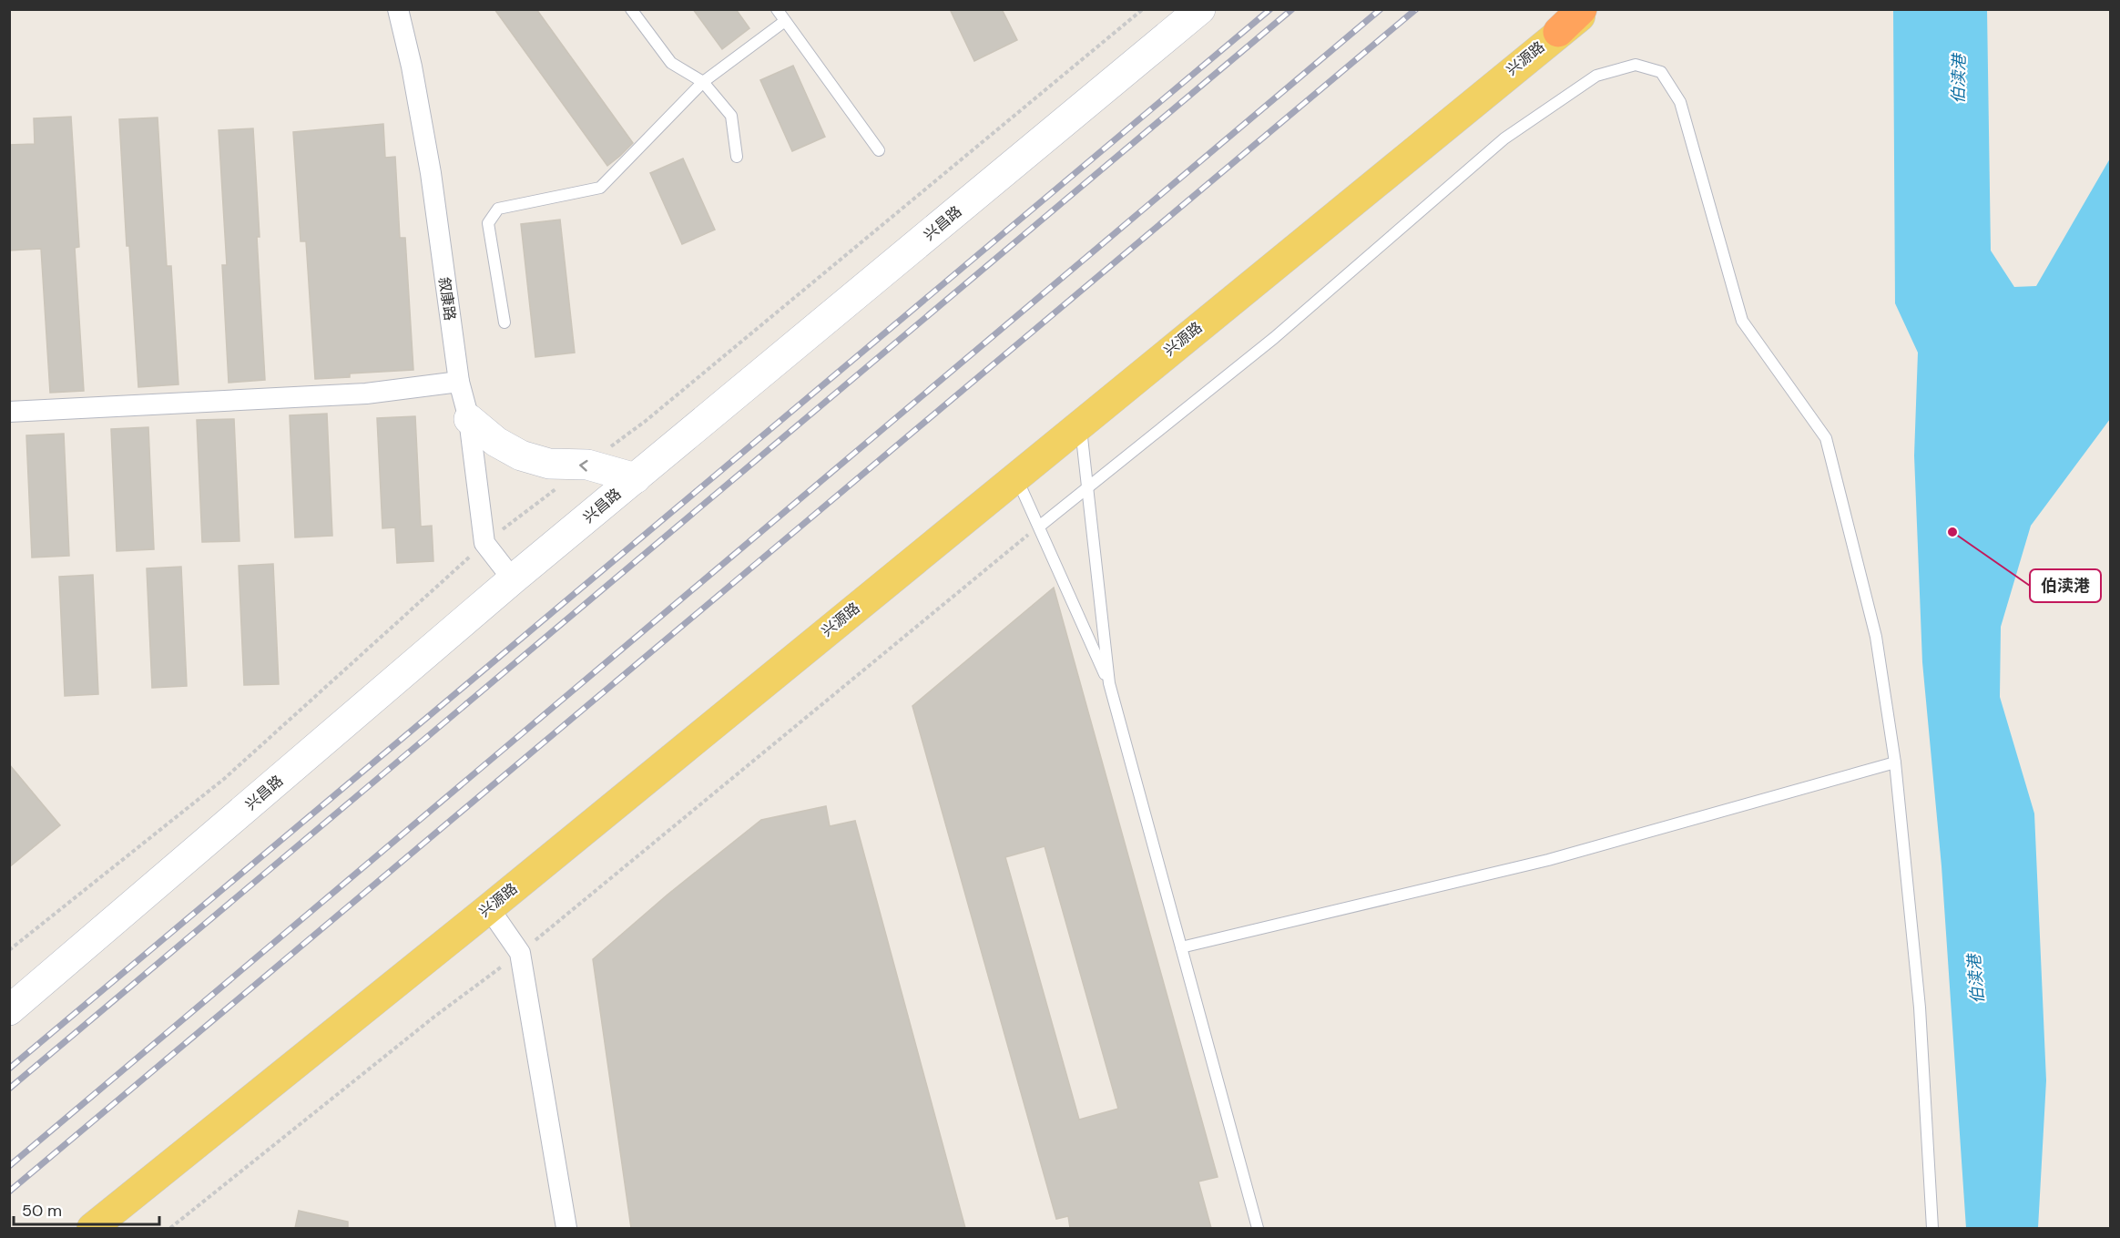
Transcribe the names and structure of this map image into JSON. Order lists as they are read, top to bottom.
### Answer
{
  "streets": {
    "main road": ["兴源路", "兴昌路"],
    "street": ["叙康路"]
  },
  "crossings": [
    ["兴昌路", "叙康路"]
  ],
  "water": ["伯渎港"],
  "places": ["伯渎港"],
  "scale_bar": "50 m"
}
